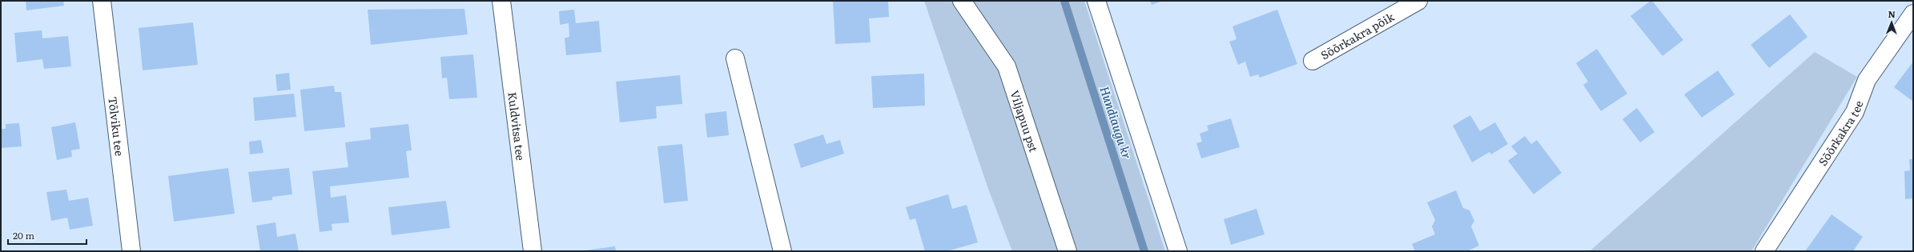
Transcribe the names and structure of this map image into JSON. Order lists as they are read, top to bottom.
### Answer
{
  "streets": {
    "street": [
      "Sõõrkakra põik",
      "Viljapuu pst",
      "Tõlviku tee",
      "Kuldvitsa tee",
      "Sõõrkakra tee"
    ]
  },
  "water": ["Hundiaugu kr"],
  "scale_bar": "20 m",
  "north": "top"
}
